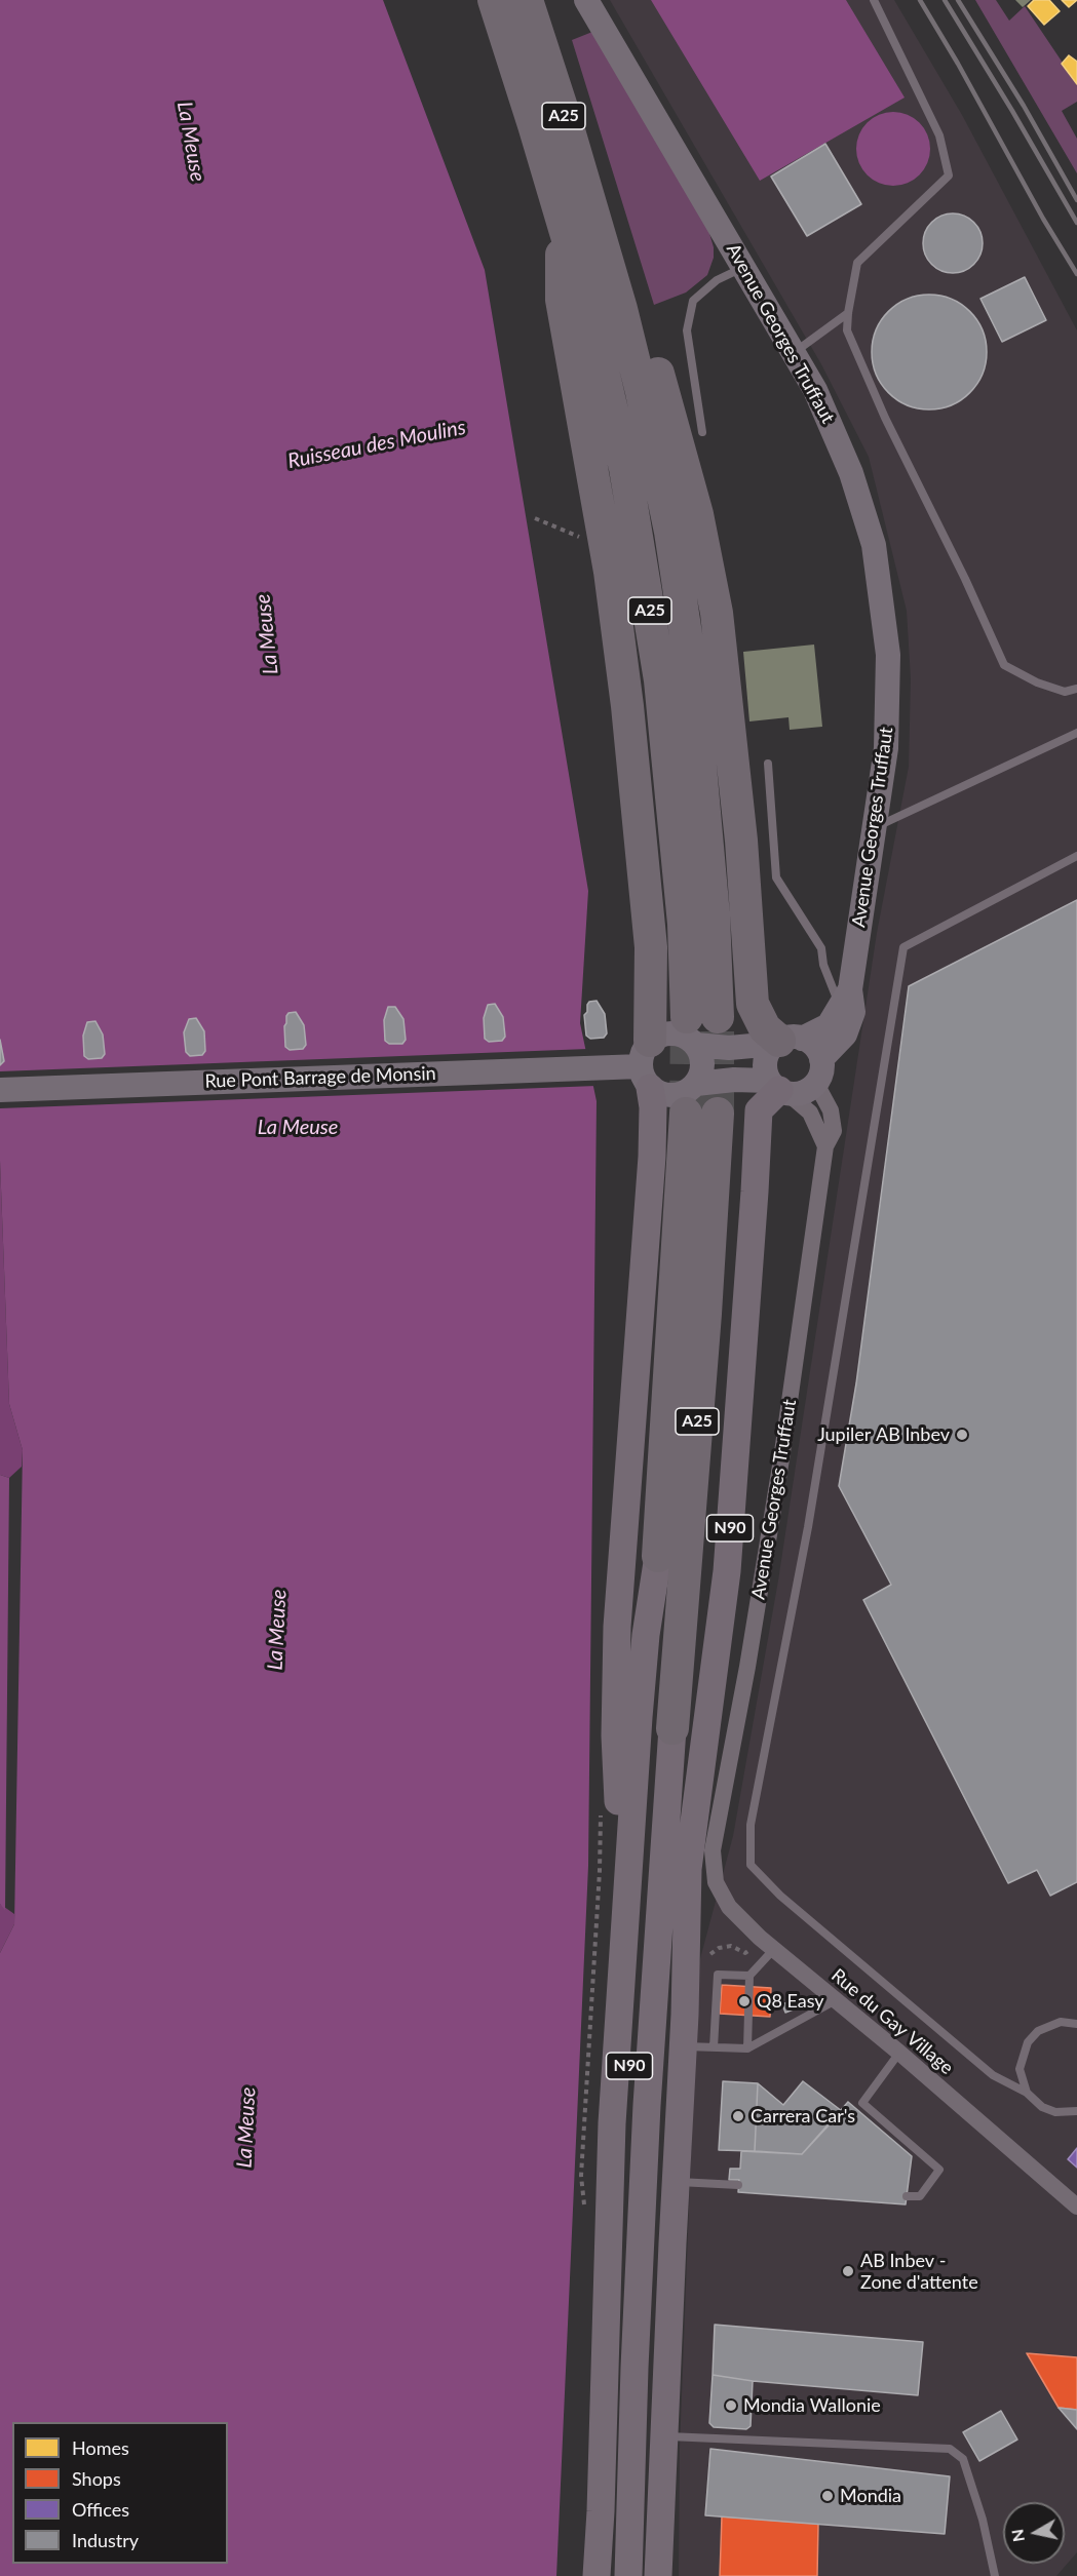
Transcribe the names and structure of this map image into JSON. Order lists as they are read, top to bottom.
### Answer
{
  "streets": {
    "highway": ["A25"],
    "main road": ["N90"],
    "street": ["Avenue Georges Truffaut", "Rue Pont Barrage de Monsin", "Rue du Gay Village"]
  },
  "crossings": [
    ["A25", "Rue Pont Barrage de Monsin"],
    ["A25", "N90"],
    ["Avenue Georges Truffaut", "N90"],
    ["Avenue Georges Truffaut", "Rue du Gay Village"],
    ["Rue Pont Barrage de Monsin", "N90"]
  ],
  "water": ["La Meuse", "Ruisseau des Moulins"],
  "places": [
    "Jupiler AB Inbev",
    "Q8 Easy",
    "Carrera Car's",
    "AB Inbev - Zone d'attente",
    "Mondia Wallonie",
    "Mondia"
  ],
  "legend": [
    "Homes",
    "Shops",
    "Offices",
    "Industry"
  ],
  "north": "left"
}
